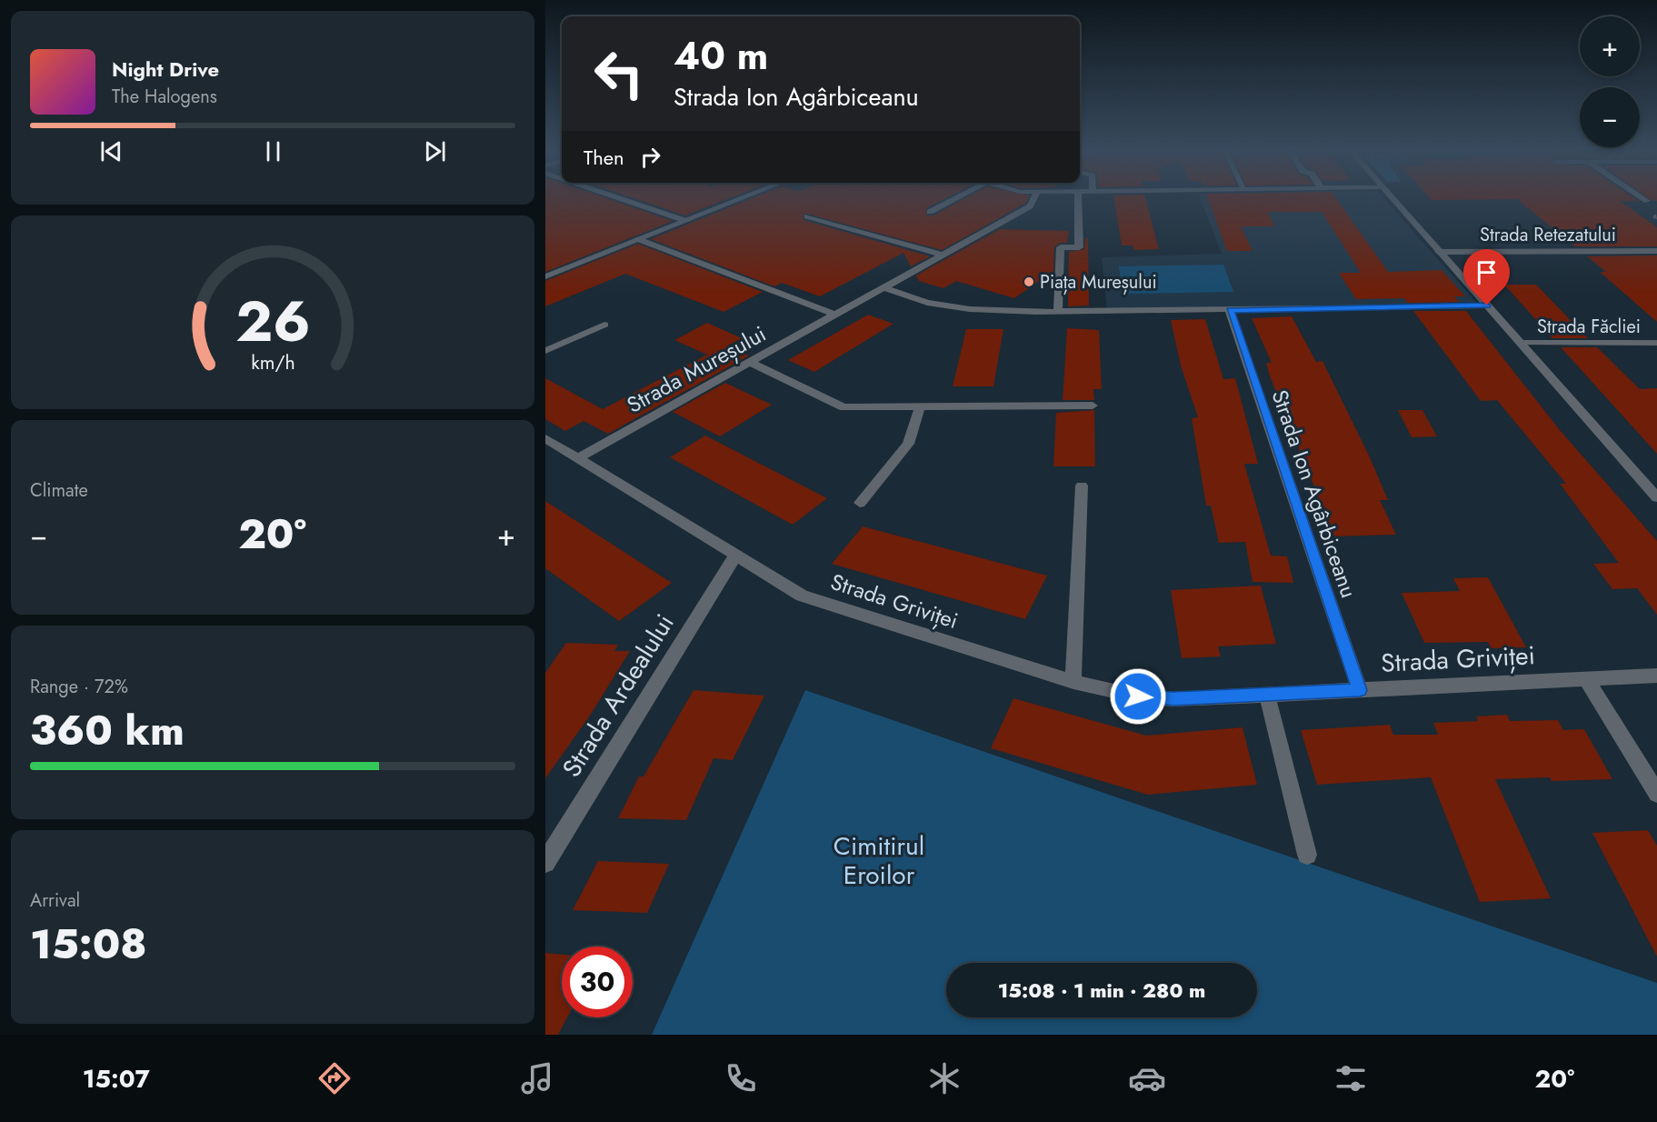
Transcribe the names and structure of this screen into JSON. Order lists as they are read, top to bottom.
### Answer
{
  "streets": {
    "street": [
      "Strada Retezatului",
      "Strada Făcliei",
      "Strada Mureșului",
      "Strada Ion Agârbiceanu",
      "Strada Griviței",
      "Strada Ardealului"
    ]
  },
  "crossings": [
    ["Strada Mureșului", "Strada Griviței"],
    ["Strada Ion Agârbiceanu", "Strada Griviței"],
    ["Strada Griviței", "Strada Ardealului"]
  ],
  "parks": ["Cimitirul Eroilor"],
  "places": ["Piața Mureșului"],
  "page": {
    "map_buttons": ["+", "−"],
    "turn": ["40 m", "Strada Ion Agârbiceanu"],
    "song": ["Night Drive", "The Halogens"],
    "then": "Then",
    "tile": [
      "Climate",
      ["Range · 72%", "360 km"],
      ["Arrival", "15:08"]
    ],
    "heat": ["−", "20°", "+"],
    "limit": "30",
    "trip": "15:08 · 1 min · 280 m",
    "tabs": ["15:07", "20°"],
    "gauge": ["26", "km/h"]
  }
}
